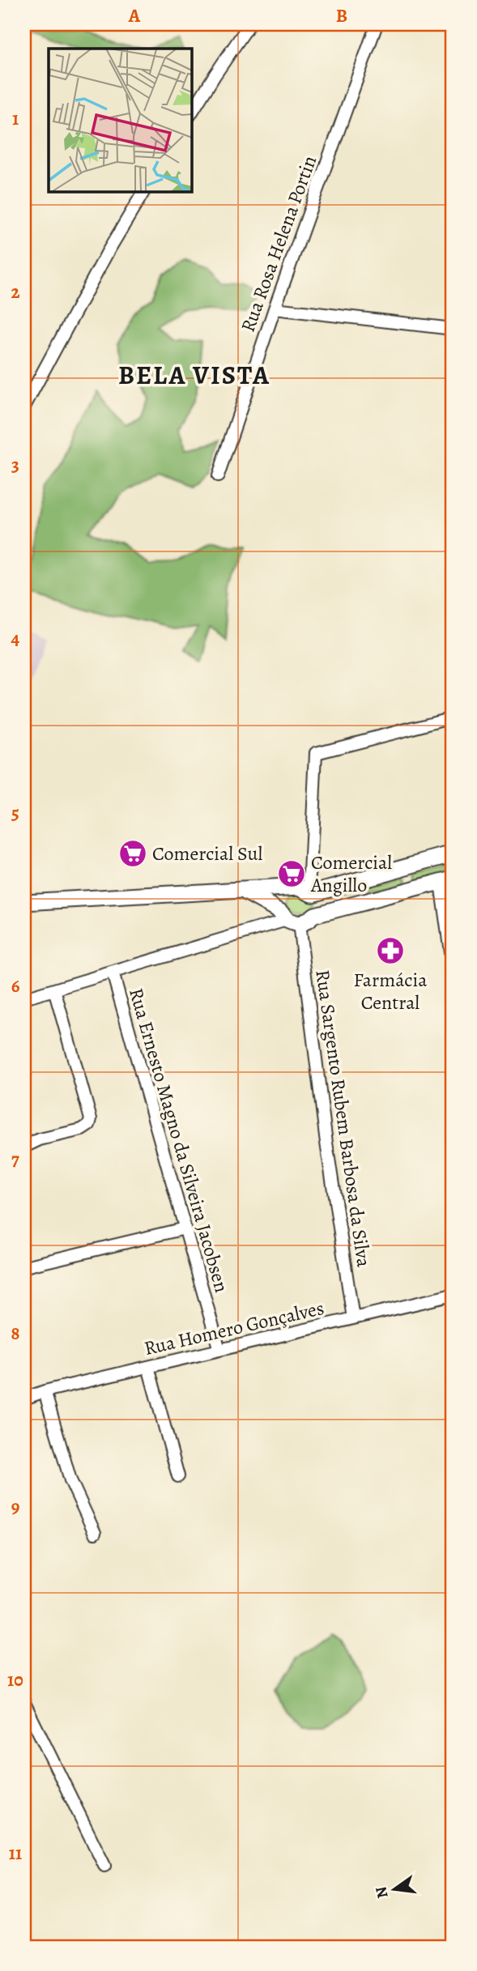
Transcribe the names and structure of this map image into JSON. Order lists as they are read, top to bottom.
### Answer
{
  "streets": {
    "street": [
      "Rua Rosa Helena Portin",
      "Rua Sargento Rubem Barbosa da Silva",
      "Rua Ernesto Magno da Silveira Jacobsen",
      "Rua Homero Gonçalves"
    ]
  },
  "crossings": [
    ["Rua Sargento Rubem Barbosa da Silva", "Rua Homero Gonçalves"],
    ["Rua Ernesto Magno da Silveira Jacobsen", "Rua Homero Gonçalves"]
  ],
  "districts": ["BELA VISTA"],
  "places": {
    "supermarket": ["Comercial Sul", "Comercial Angillo"],
    "pharmacy": ["Farmácia Central"]
  },
  "north": "left",
  "grid": {
    "columns": ["A", "B"],
    "rows": [
      "1",
      "2",
      "3",
      "4",
      "5",
      "6",
      "7",
      "8",
      "9",
      "10",
      "11"
    ]
  }
}
